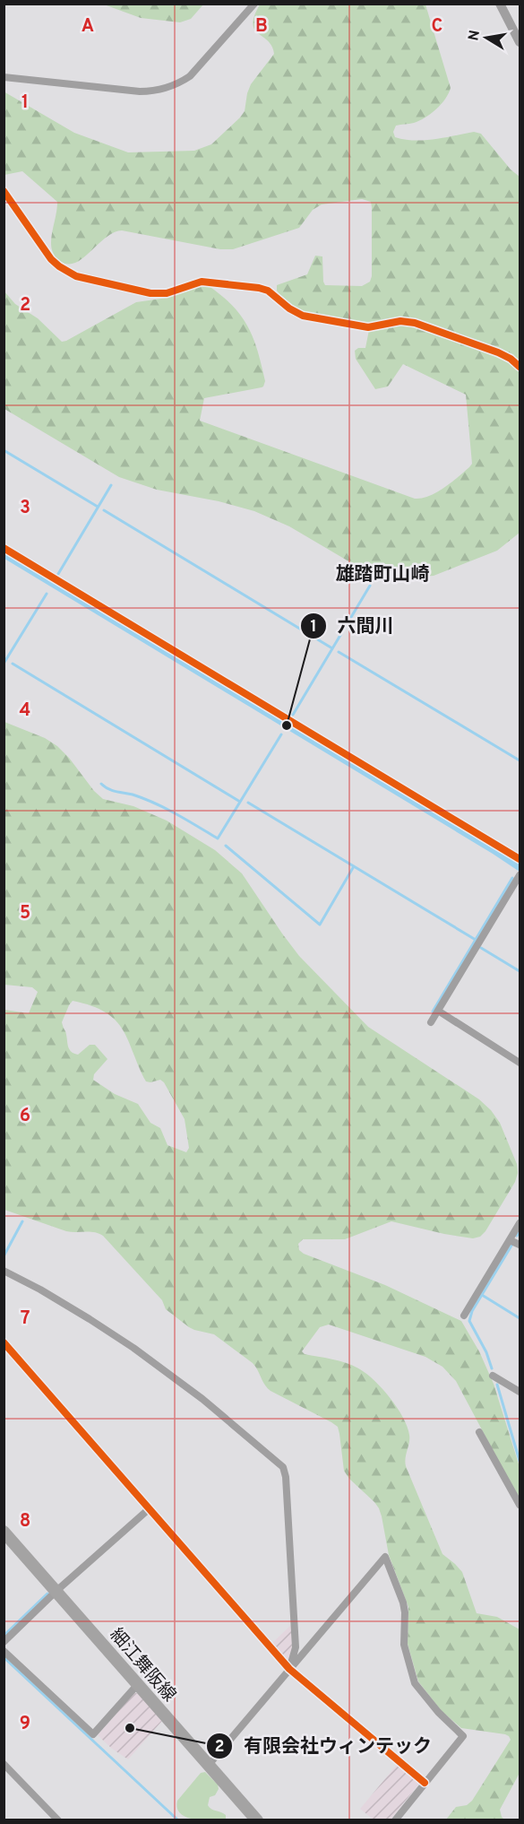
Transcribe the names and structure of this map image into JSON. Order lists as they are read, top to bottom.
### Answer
{
  "streets": {
    "main road": ["細江舞阪線"]
  },
  "districts": ["雄踏町山崎"],
  "places": ["六間川", "有限会社ウィンテック"],
  "north": "left",
  "grid": {
    "columns": ["A", "B", "C"],
    "rows": [
      "1",
      "2",
      "3",
      "4",
      "5",
      "6",
      "7",
      "8",
      "9"
    ]
  }
}
